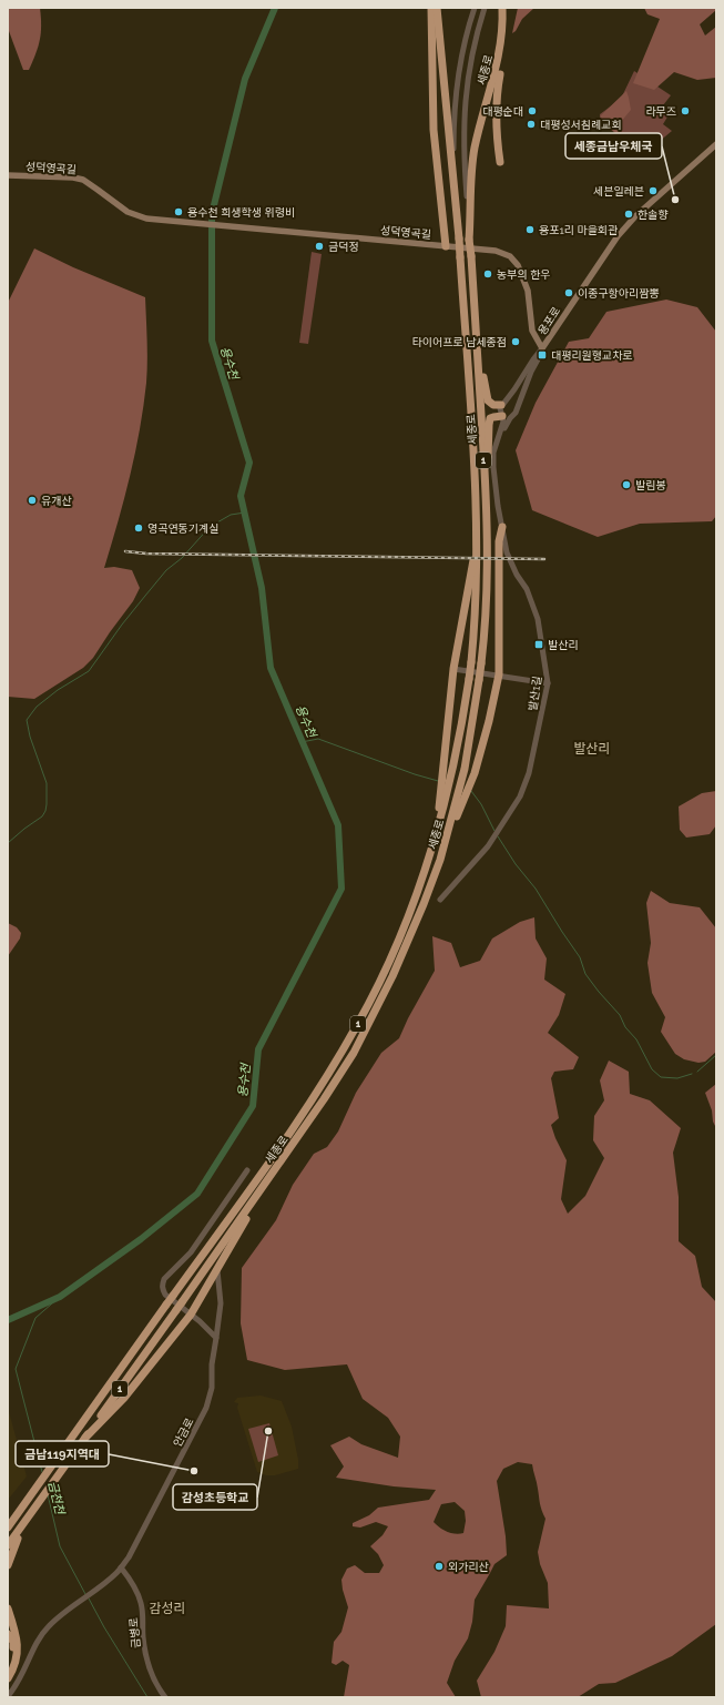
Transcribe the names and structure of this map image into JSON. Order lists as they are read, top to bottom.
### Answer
{
  "streets": {
    "highway": ["세종로", "1"],
    "main road": ["성덕영곡길", "용포로"],
    "street": ["발산1길", "안금로", "금병로"]
  },
  "crossings": [
    ["세종로", "1"],
    ["성덕영곡길", "용포로"],
    ["안금로", "금병로"]
  ],
  "districts": ["발산리", "감성리"],
  "water": ["용수천", "금천천"],
  "places": {
    "other": [
      "대평순대",
      "라무즈",
      "대평성서침례교회",
      "세븐일레븐",
      "세종금남우체국",
      "용수천 희생학생 위령비",
      "한솔향",
      "용포1리 마을회관",
      "금덕정",
      "농부의 한우",
      "이종구항아리짬뽕",
      "타이어프로 남세종점",
      "발림봉",
      "유개산",
      "영곡연동기계실",
      "감성초등학교",
      "금남119지역대",
      "외가리산"
    ],
    "transit": ["대평리원형교차로", "발산리"]
  }
}
